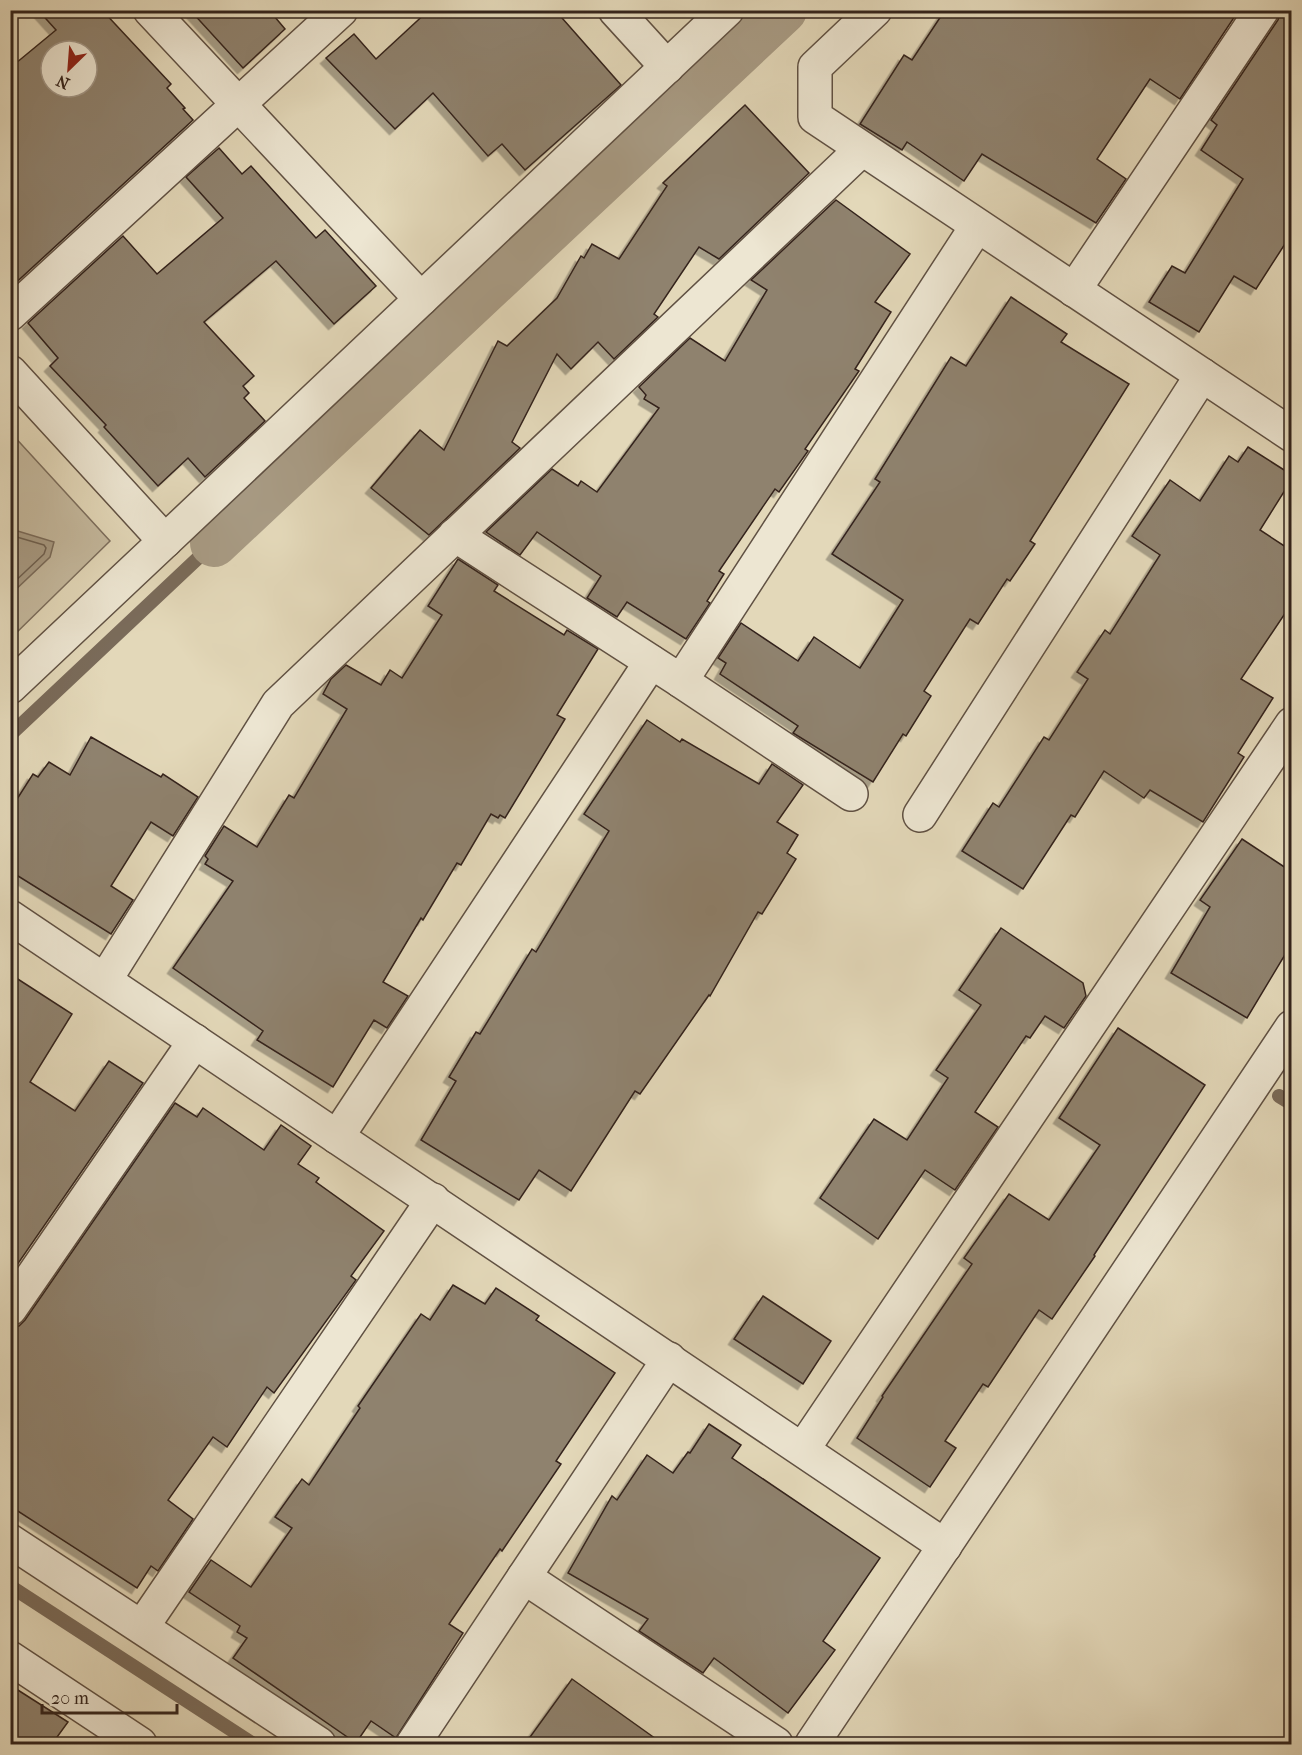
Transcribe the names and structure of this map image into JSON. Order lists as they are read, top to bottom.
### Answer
{
  "scale_bar": "20 m",
  "north": "bottom left"
}
